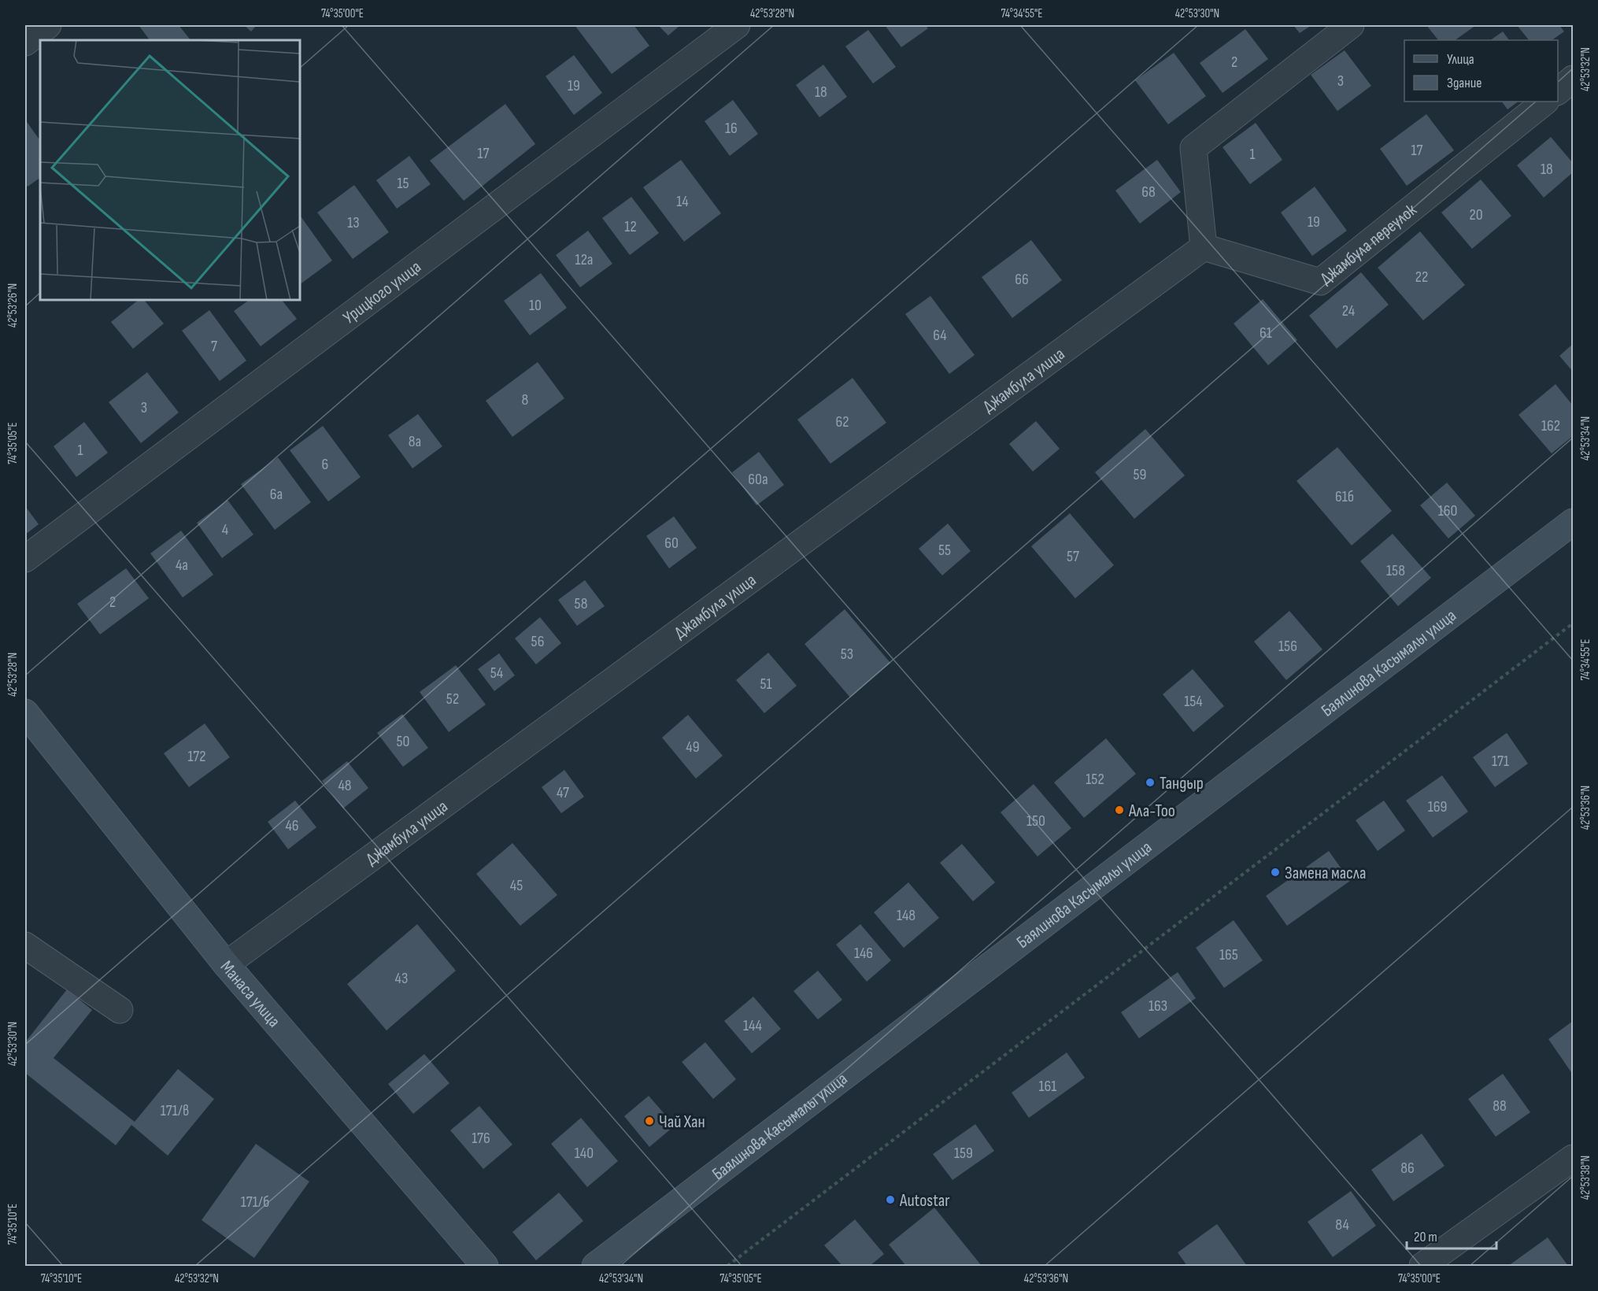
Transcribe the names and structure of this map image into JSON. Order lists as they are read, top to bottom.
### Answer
{
  "streets": {
    "main road": ["Баялинова Касымалы улица", "Манаса улица"],
    "street": ["Джамбула переулок", "Урицкого улица", "Джамбула улица"]
  },
  "crossings": [
    ["Джамбула переулок", "Джамбула улица"],
    ["Джамбула улица", "Манаса улица"]
  ],
  "places": [
    "Тандыр",
    "Ала-Тоо",
    "Замена масла",
    "Чай Хан",
    "Autostar"
  ],
  "house_numbers": [
    "2",
    "3",
    "19",
    "18",
    "16",
    "17",
    "17",
    "1",
    "18",
    "15",
    "68",
    "14",
    "20",
    "19",
    "13",
    "12",
    "12а",
    "22",
    "66",
    "10",
    "24",
    "61",
    "64",
    "7",
    "8",
    "3",
    "62",
    "162",
    "8а",
    "1",
    "6",
    "59",
    "60а",
    "6а",
    "61б",
    "160",
    "4",
    "60",
    "55",
    "57",
    "4а",
    "158",
    "2",
    "58",
    "56",
    "156",
    "53",
    "54",
    "51",
    "52",
    "154",
    "50",
    "49",
    "172",
    "171",
    "152",
    "48",
    "47",
    "169",
    "150",
    "46",
    "45",
    "148",
    "146",
    "165",
    "43",
    "163",
    "144",
    "161",
    "88",
    "171/в",
    "176",
    "140",
    "159",
    "86",
    "171/б",
    "84"
  ],
  "legend": ["Улица", "Здание"],
  "scale_bar": "20 m",
  "coordinates": [
    "74°35'00\"E",
    "42°53'28\"N",
    "74°34'55\"E",
    "42°53'30\"N",
    "42°53'32\"N",
    "42°53'26\"N",
    "42°53'34\"N",
    "74°35'05\"E",
    "42°53'36\"N",
    "42°53'38\"N",
    "74°35'10\"E"
  ]
}
